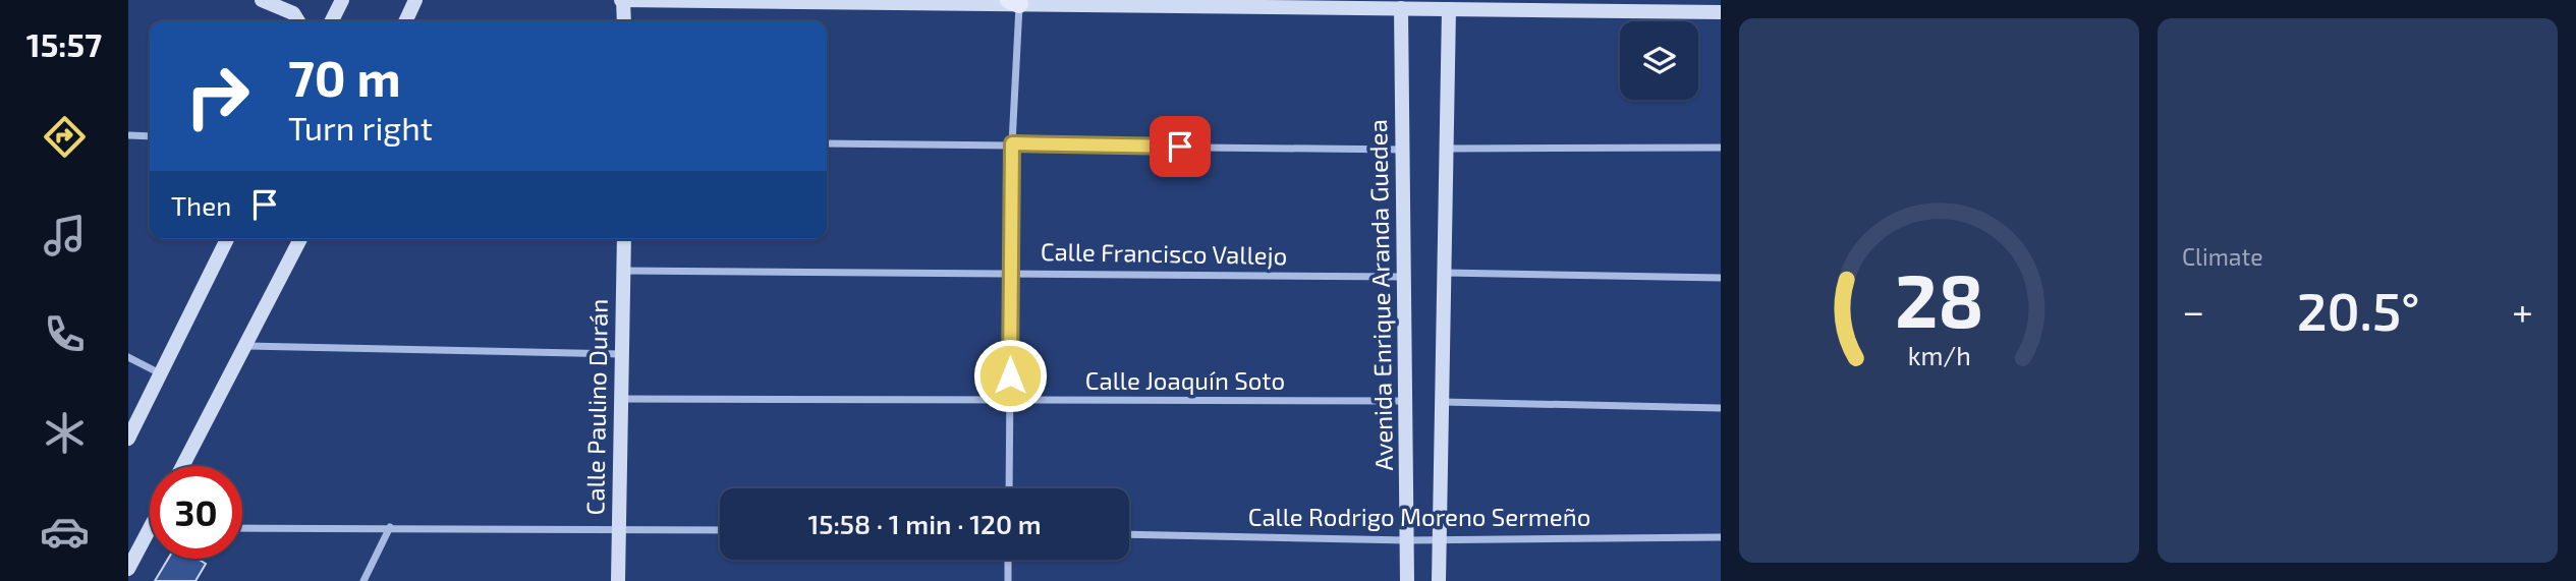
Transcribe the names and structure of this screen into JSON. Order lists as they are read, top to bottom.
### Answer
{
  "streets": {
    "street": [
      "Calle Francisco Vallejo",
      "Avenida Enrique Aranda Guedea",
      "Calle Joaquín Soto",
      "Calle Paulino Durán",
      "Calle Rodrigo Moreno Sermeño"
    ]
  },
  "crossings": [
    ["Calle Francisco Vallejo", "Avenida Enrique Aranda Guedea"],
    ["Calle Francisco Vallejo", "Calle Paulino Durán"],
    ["Avenida Enrique Aranda Guedea", "Calle Joaquín Soto"],
    ["Avenida Enrique Aranda Guedea", "Calle Rodrigo Moreno Sermeño"],
    ["Calle Joaquín Soto", "Calle Paulino Durán"]
  ],
  "page": {
    "tabs": "15:57",
    "tile": "Climate",
    "turn": ["70 m", "Turn right"],
    "then": "Then",
    "heat": ["−", "20.5°", "+"],
    "limit": "30",
    "trip": "15:58 · 1 min · 120 m",
    "gauge": ["28", "km/h"]
  }
}
